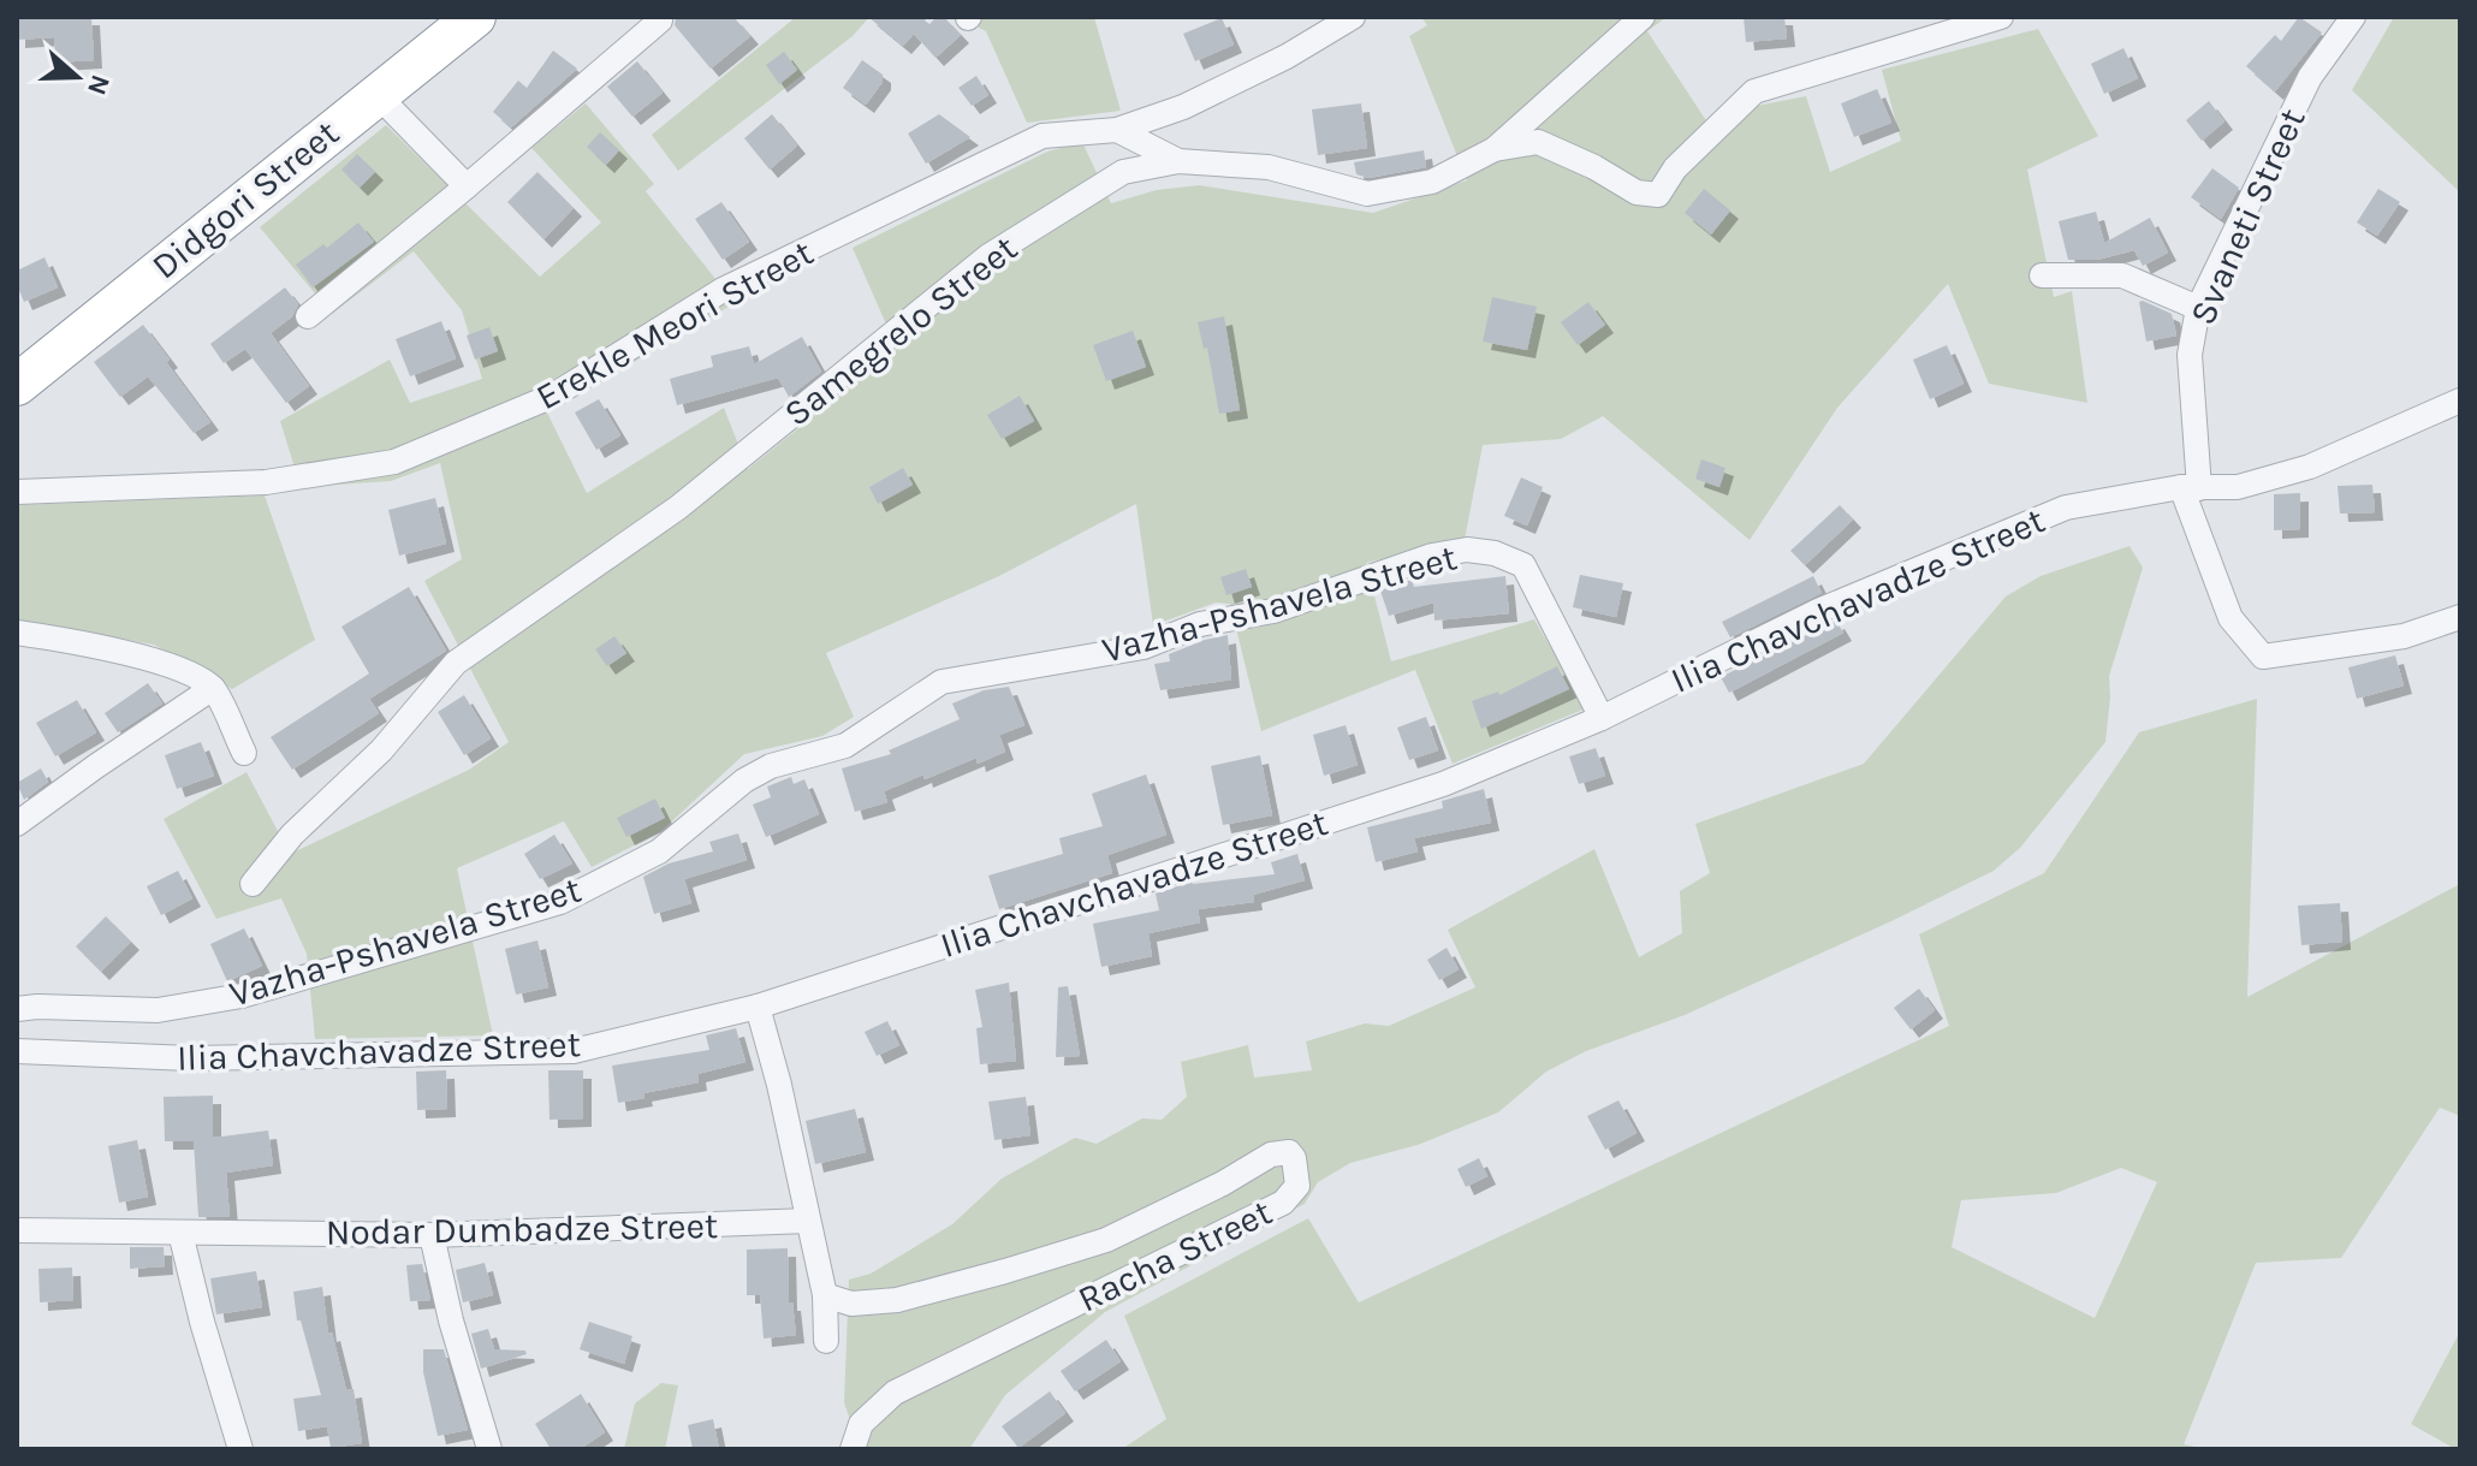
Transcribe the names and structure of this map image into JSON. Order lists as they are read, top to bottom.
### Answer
{
  "streets": {
    "highway": ["Didgori Street"],
    "street": [
      "Svaneti Street",
      "Erekle Meori Street",
      "Samegrelo Street",
      "Ilia Chavchavadze Street",
      "Vazha-Pshavela Street",
      "Nodar Dumbadze Street",
      "Racha Street"
    ]
  },
  "crossings": [
    ["Svaneti Street", "Ilia Chavchavadze Street"],
    ["Ilia Chavchavadze Street", "Vazha-Pshavela Street"]
  ],
  "north": "right"
}
